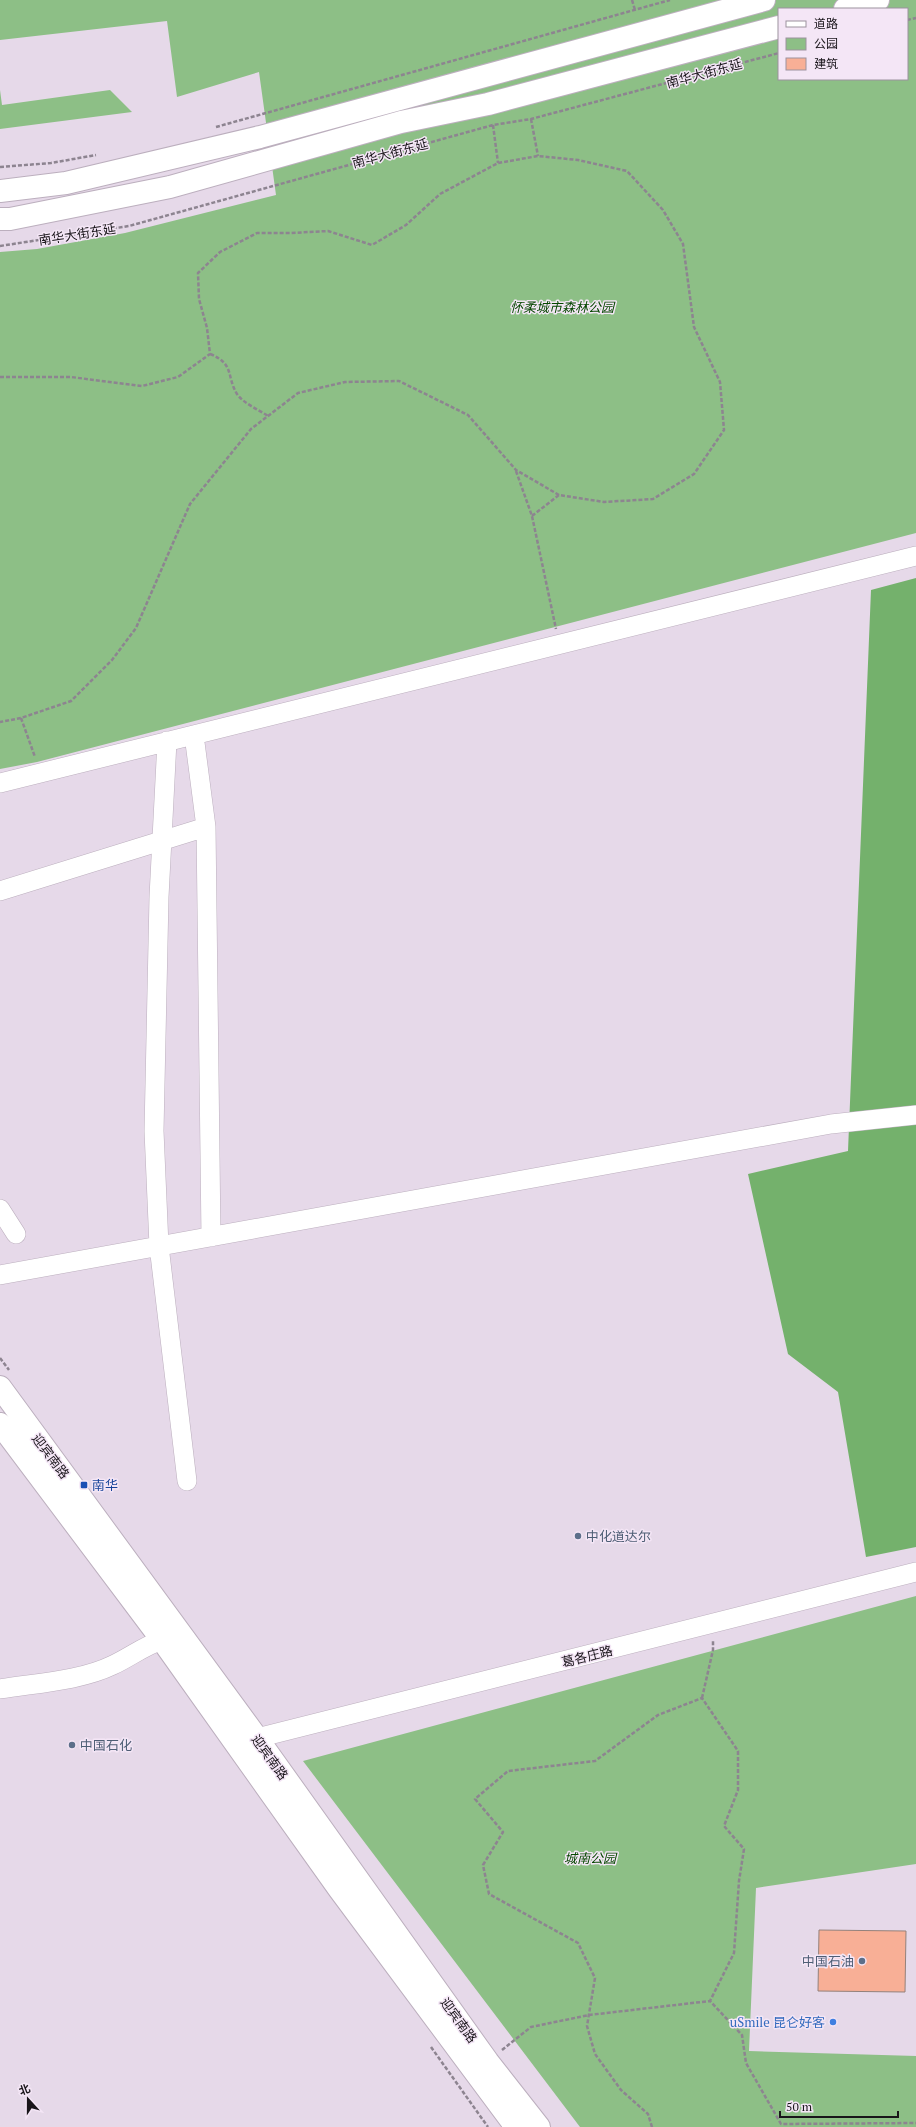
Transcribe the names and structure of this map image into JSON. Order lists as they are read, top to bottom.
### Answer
{
  "streets": {
    "main road": ["南华大街东延", "迎宾南路"],
    "street": ["葛各庄路"]
  },
  "crossings": [
    ["迎宾南路", "葛各庄路"]
  ],
  "parks": ["怀柔城市森林公园", "城南公园"],
  "places": {
    "transit": ["南华"],
    "other": [
      "中化道达尔",
      "中国石化",
      "中国石油",
      "uSmile 昆仑好客"
    ]
  },
  "legend": ["道路", "公园", "建筑"],
  "scale_bar": "50 m",
  "north": "top"
}
